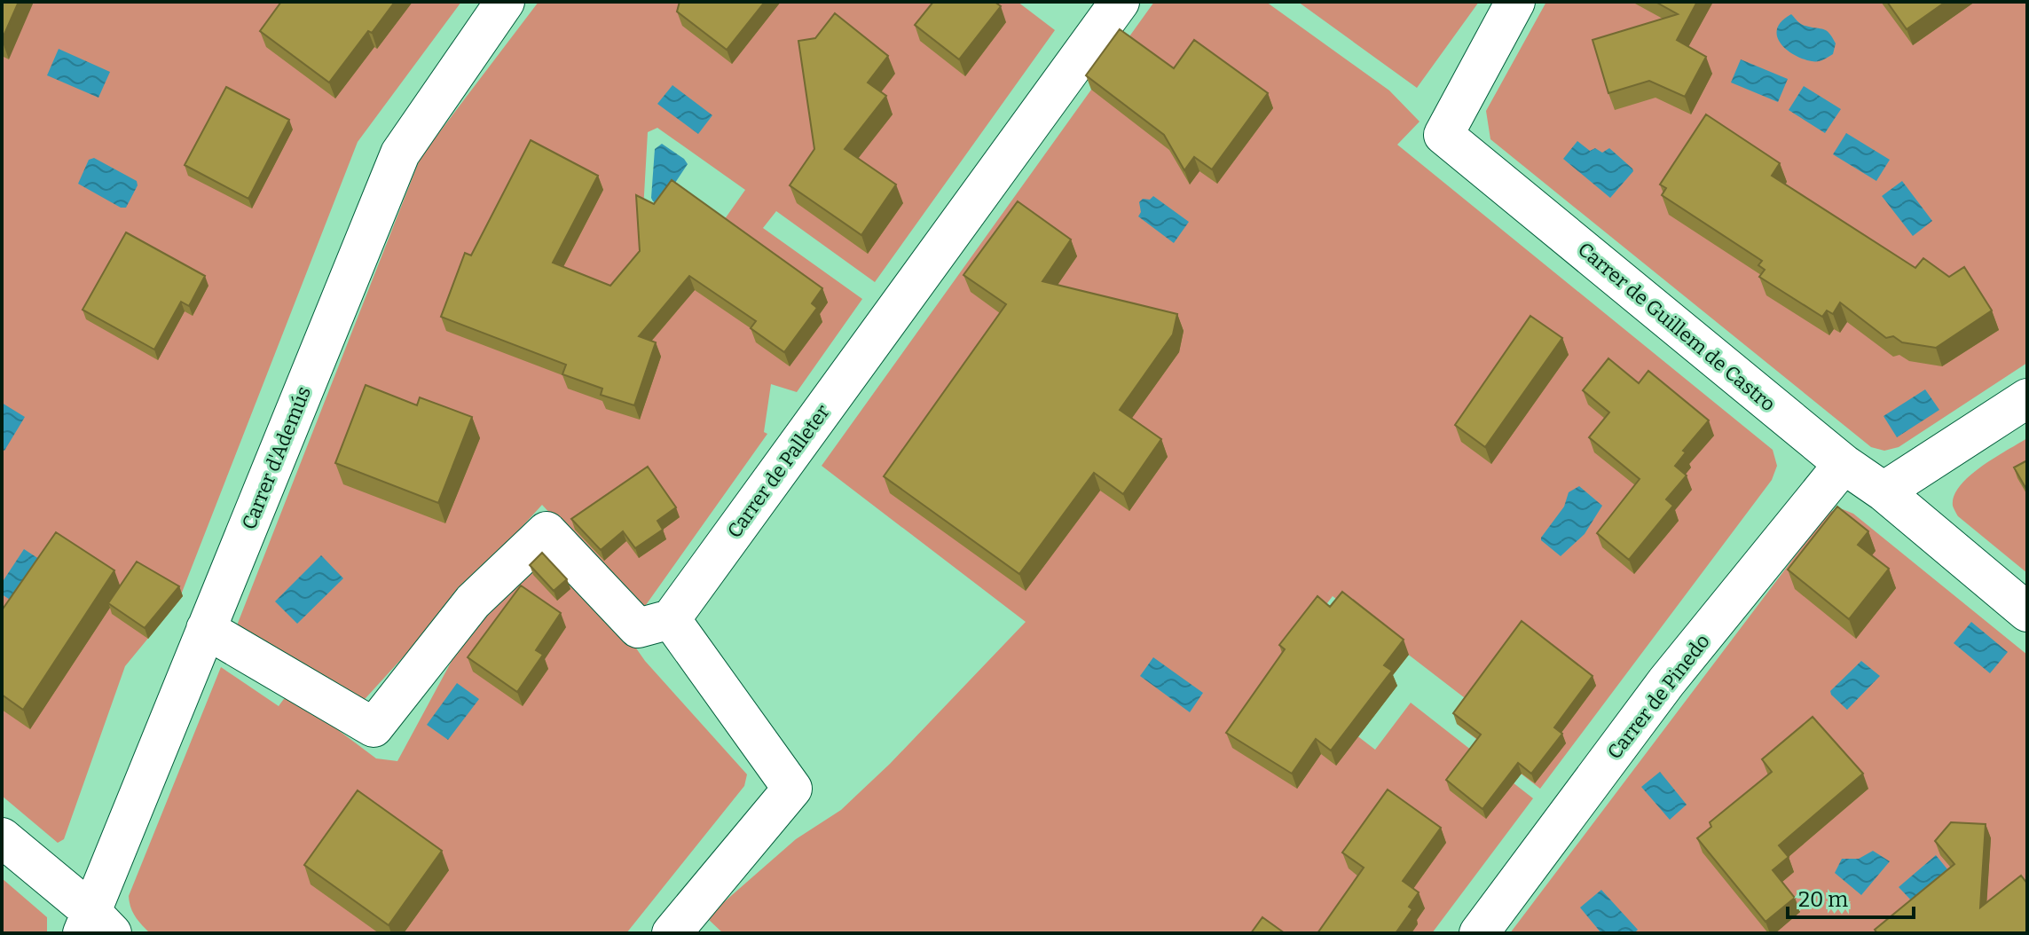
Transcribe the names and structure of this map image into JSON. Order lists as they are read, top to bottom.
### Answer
{
  "streets": {
    "street": [
      "Carrer de Guillem de Castro",
      "Carrer d'Ademús",
      "Carrer de Palleter",
      "Carrer de Pinedo"
    ]
  },
  "crossings": [
    ["Carrer de Guillem de Castro", "Carrer de Pinedo"]
  ],
  "scale_bar": "20 m"
}
